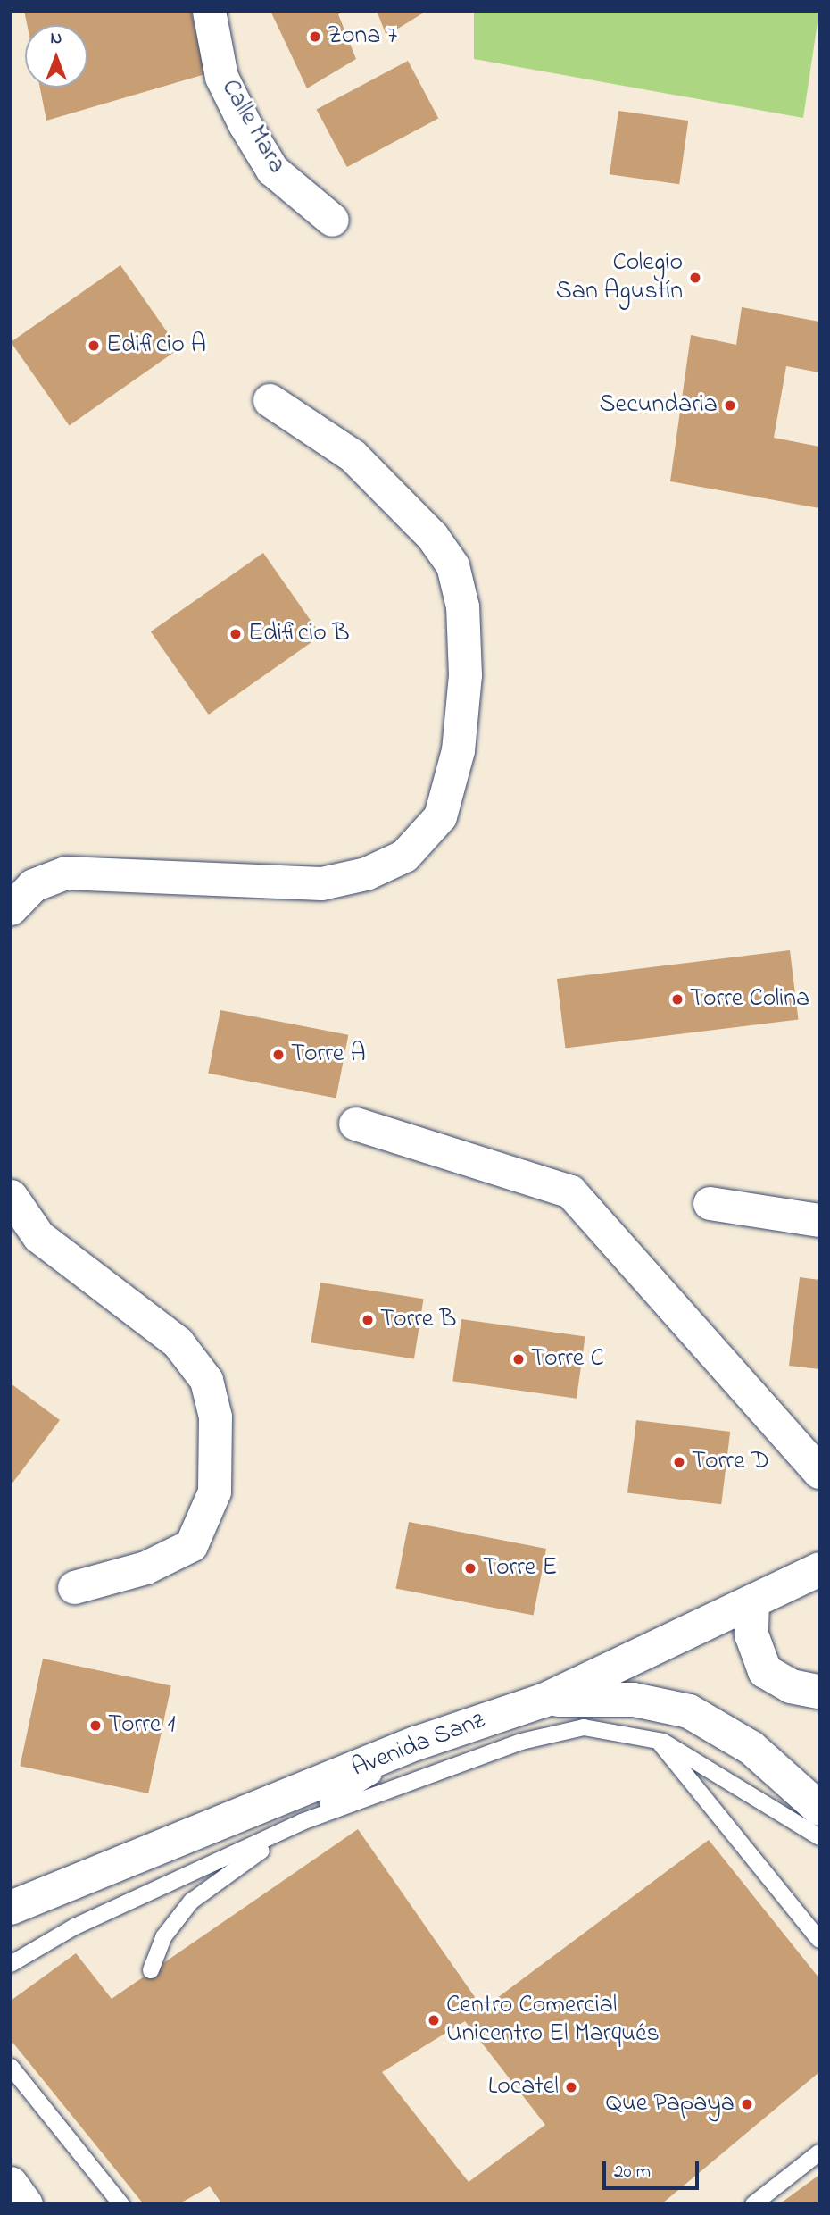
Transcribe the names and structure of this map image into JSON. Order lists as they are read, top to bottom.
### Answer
{
  "streets": {
    "street": ["Calle Mara", "Avenida Sanz"]
  },
  "places": [
    "Zona 7",
    "Colegio San Agustín",
    "Edificio A",
    "Secundaria",
    "Edificio B",
    "Torre Colina",
    "Torre A",
    "Torre B",
    "Torre C",
    "Torre D",
    "Torre E",
    "Torre 1",
    "Centro Comercial Unicentro El Marqués",
    "Locatel",
    "Que Papaya"
  ],
  "scale_bar": "20 m",
  "north": "top"
}
